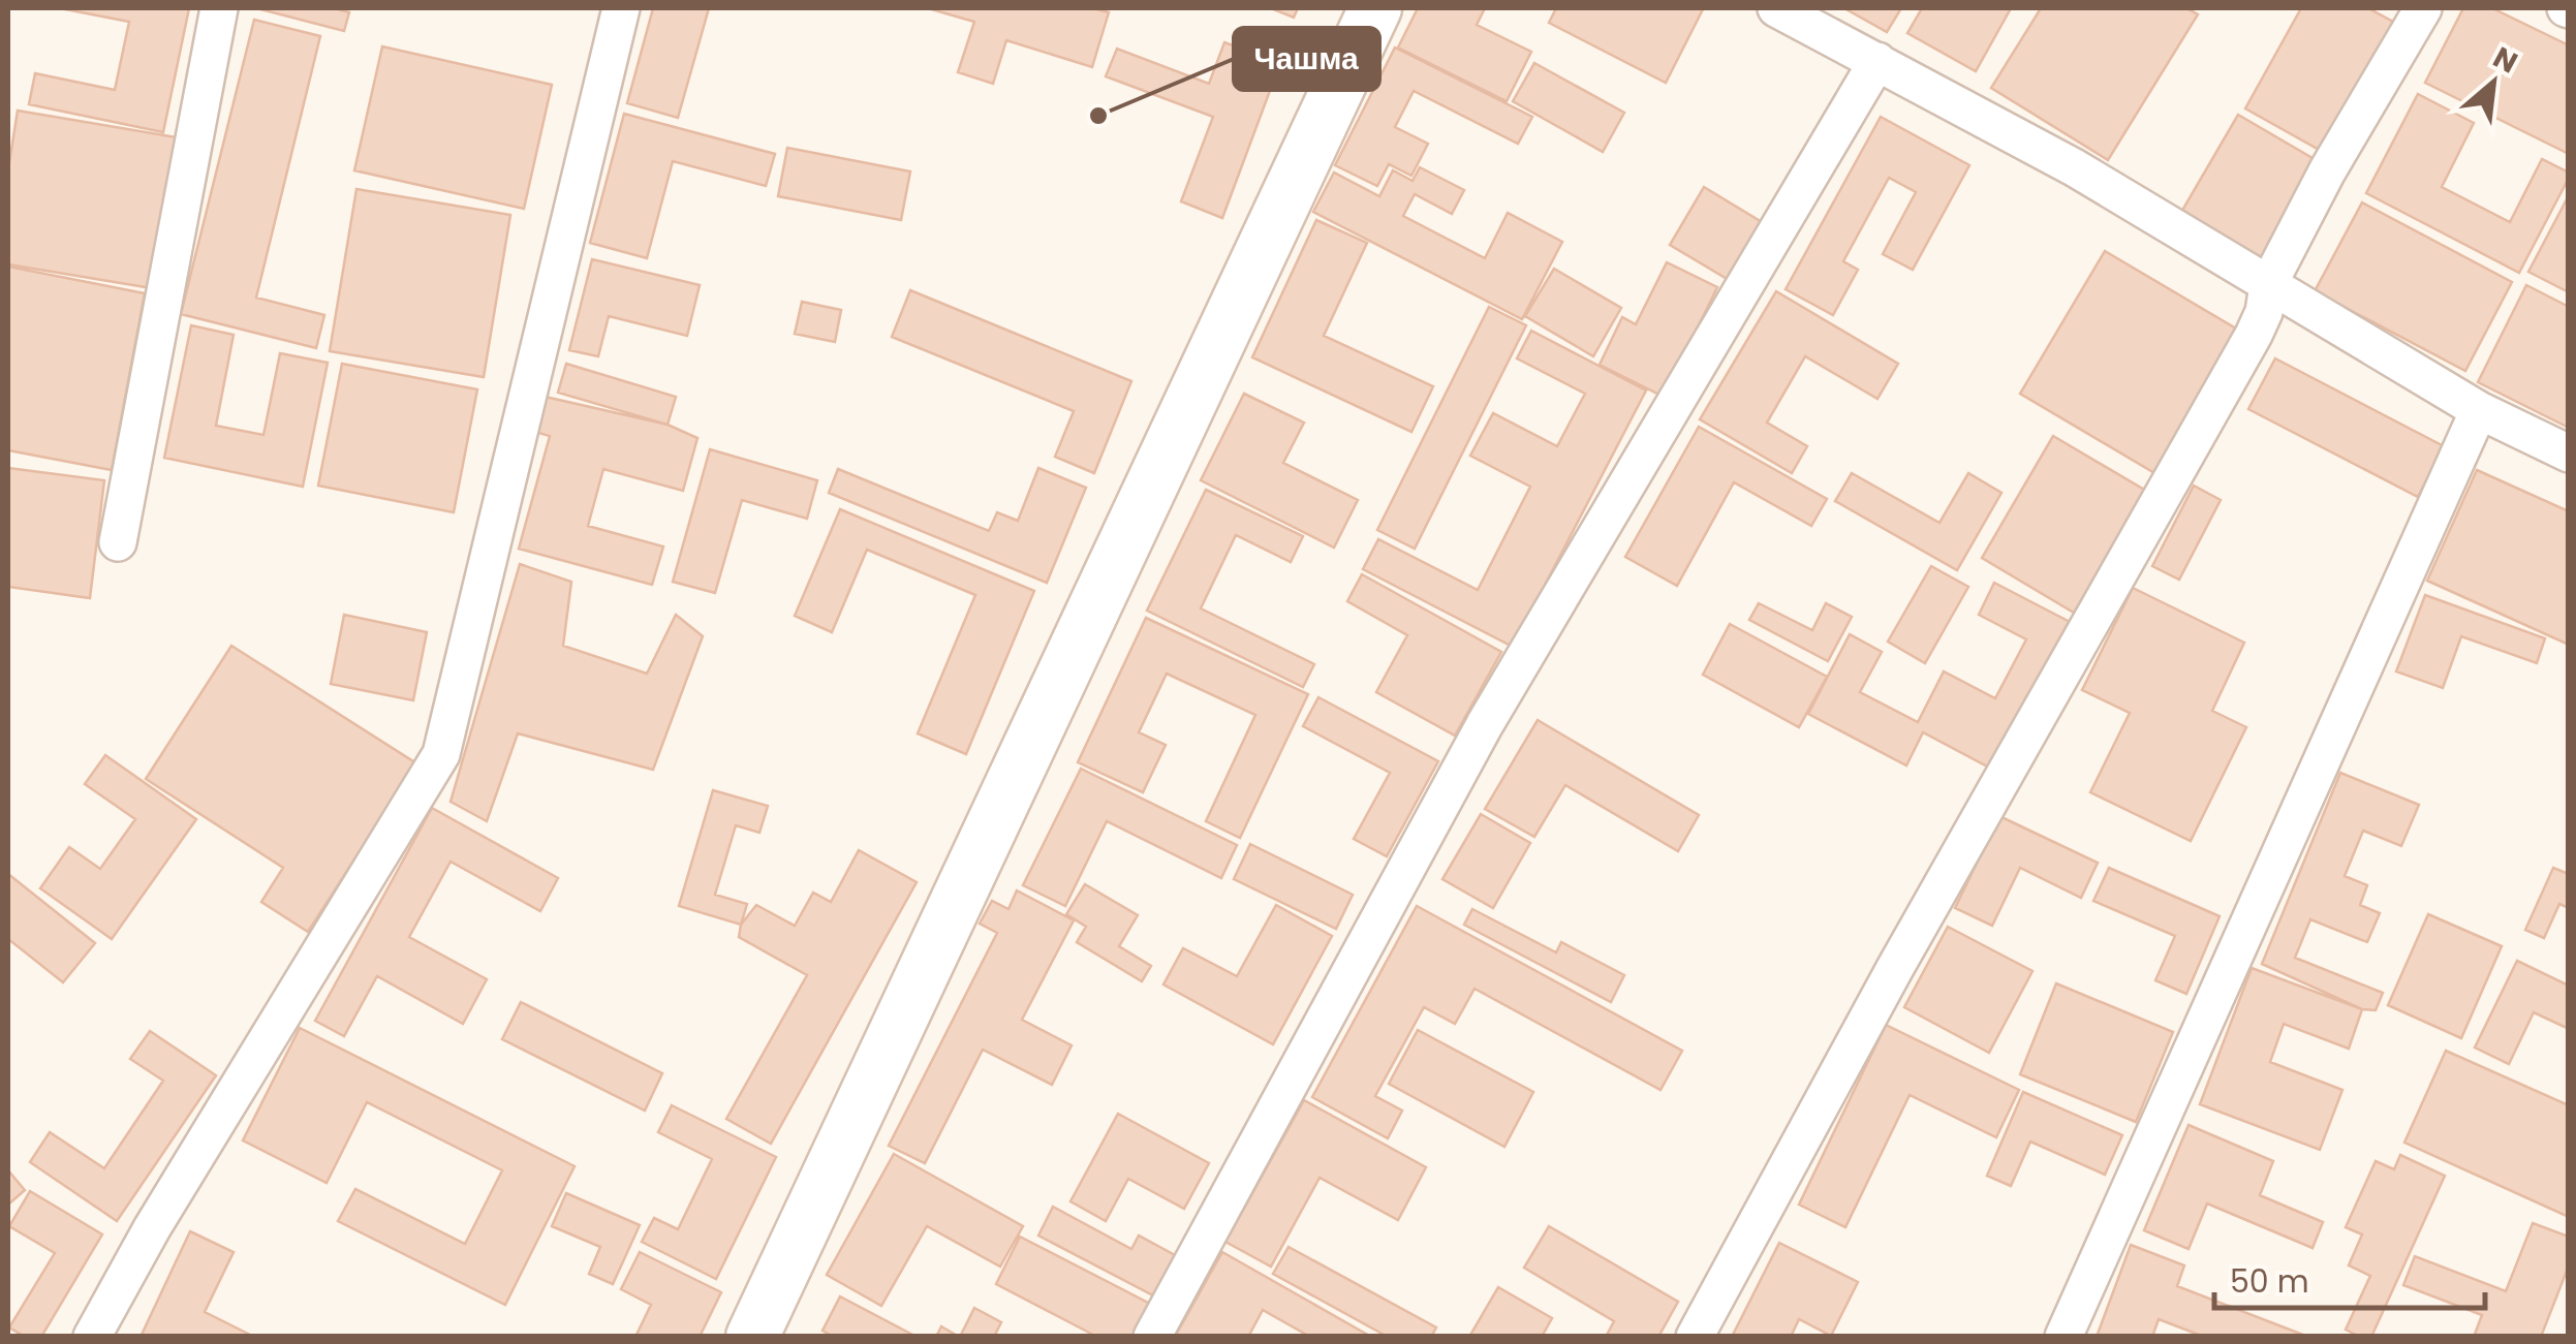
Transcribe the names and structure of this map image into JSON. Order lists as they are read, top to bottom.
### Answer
{
  "places": ["Чашма"],
  "scale_bar": "50 m",
  "north": "top right"
}
